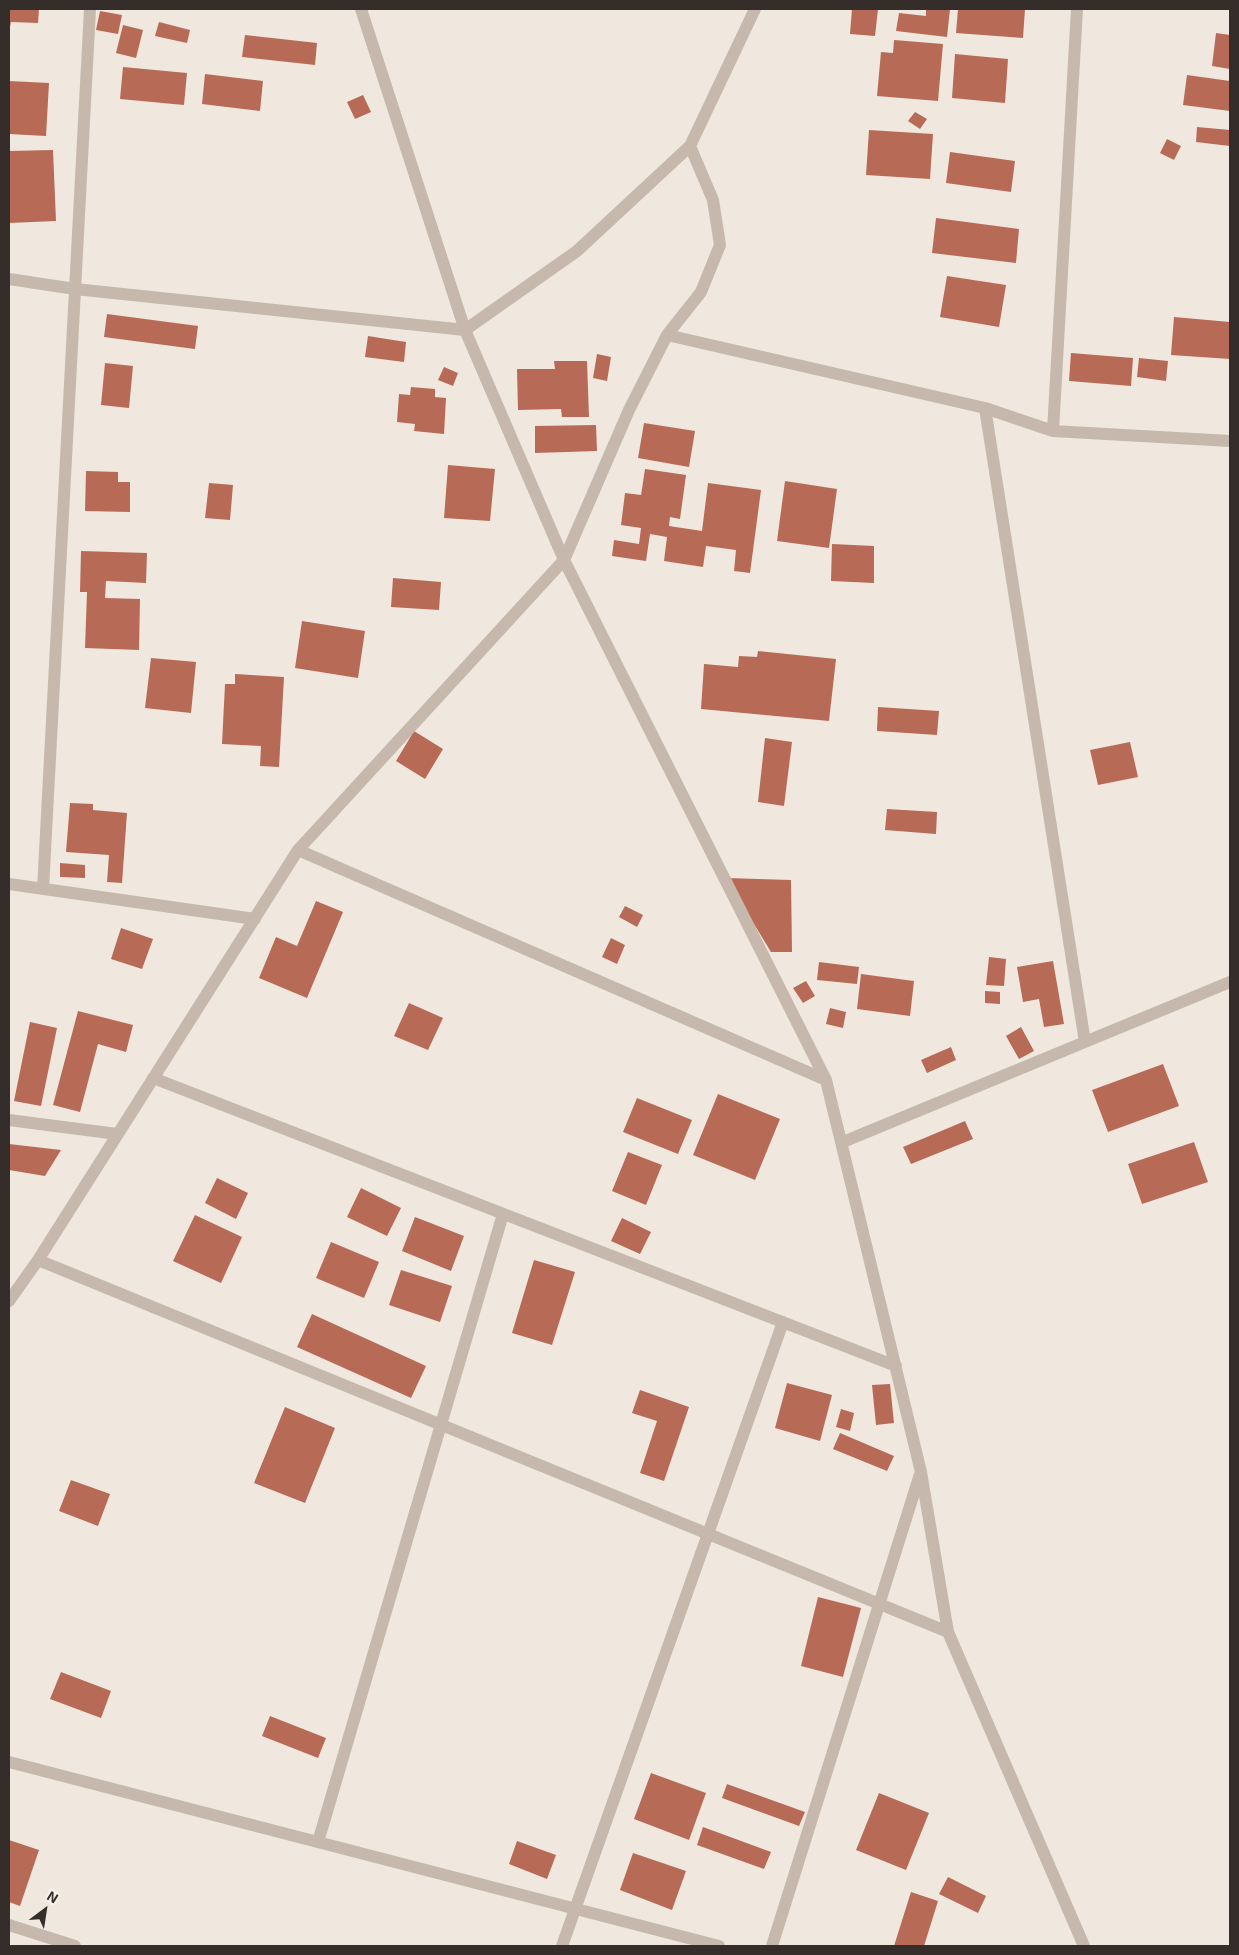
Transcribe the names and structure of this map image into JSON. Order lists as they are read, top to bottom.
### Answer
{
  "north": "top right"
}
